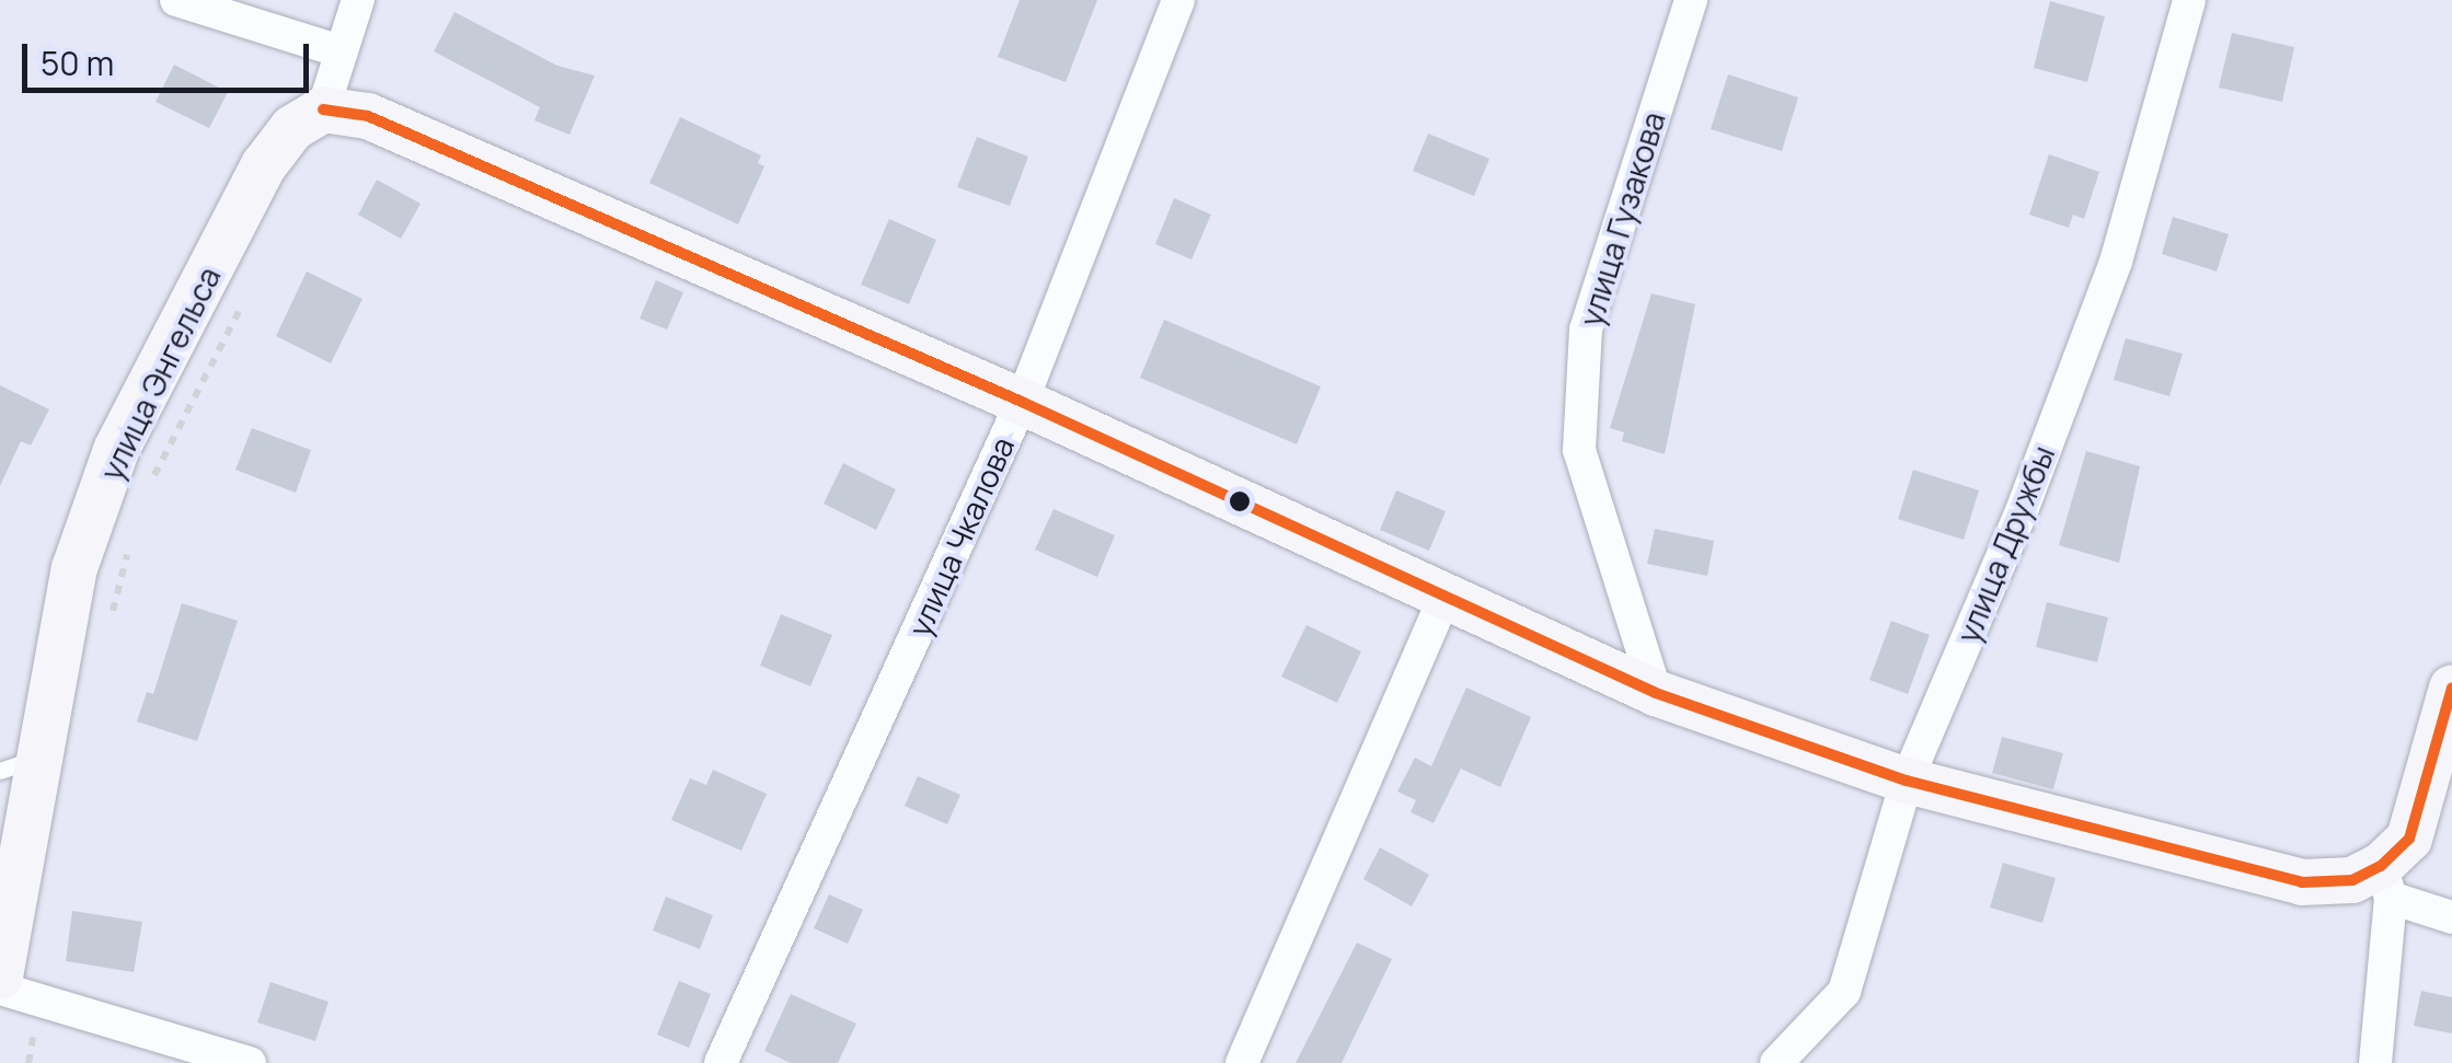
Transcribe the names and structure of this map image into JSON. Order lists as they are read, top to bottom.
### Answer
{
  "streets": {
    "main road": ["улица Энгельса"],
    "street": ["улица Гузакова", "улица Чкалова", "улица Дружбы"]
  },
  "scale_bar": "50 m"
}
